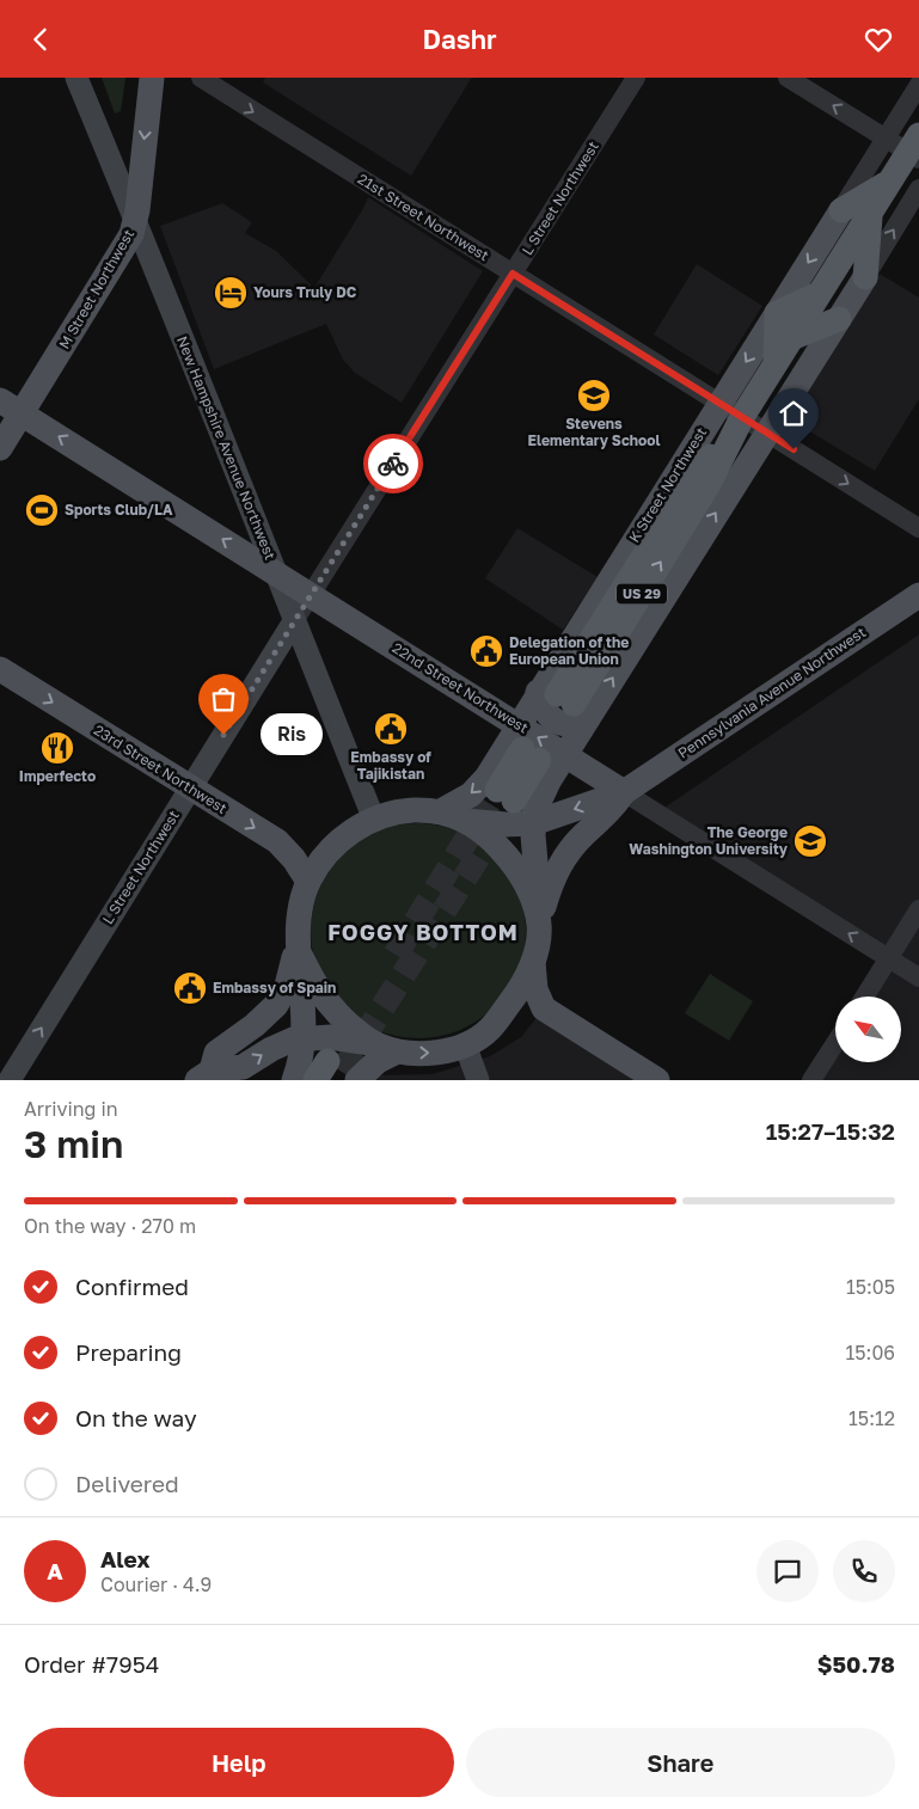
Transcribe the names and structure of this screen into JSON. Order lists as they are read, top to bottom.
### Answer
{
  "streets": {
    "highway": ["K Street Northwest", "US 29"],
    "main road": [
      "L Street Northwest",
      "M Street Northwest",
      "New Hampshire Avenue Northwest",
      "22nd Street Northwest",
      "Pennsylvania Avenue Northwest",
      "23rd Street Northwest"
    ],
    "street": ["21st Street Northwest"]
  },
  "crossings": [
    ["L Street Northwest", "21st Street Northwest"],
    ["L Street Northwest", "New Hampshire Avenue Northwest"],
    ["L Street Northwest", "22nd Street Northwest"],
    ["L Street Northwest", "23rd Street Northwest"],
    ["21st Street Northwest", "K Street Northwest"],
    ["M Street Northwest", "New Hampshire Avenue Northwest"],
    ["M Street Northwest", "22nd Street Northwest"],
    ["New Hampshire Avenue Northwest", "22nd Street Northwest"],
    ["K Street Northwest", "22nd Street Northwest"],
    ["K Street Northwest", "Pennsylvania Avenue Northwest"],
    ["22nd Street Northwest", "Pennsylvania Avenue Northwest"]
  ],
  "one_way": [
    "21st Street Northwest",
    "M Street Northwest",
    "22nd Street Northwest",
    "23rd Street Northwest"
  ],
  "districts": ["FOGGY BOTTOM"],
  "places": {
    "hotel": ["Yours Truly DC"],
    "school or university": ["Stevens Elementary School", "The George Washington University"],
    "sports": ["Sports Club/LA"],
    "public building": ["Delegation of the European Union", "Embassy of Tajikistan", "Embassy of Spain"],
    "other": ["Ris"],
    "restaurant": ["Imperfecto"]
  },
  "north": "top left",
  "page": {
    "header": "Dashr",
    "bubble": "Ris",
    "heading": ["3 min", "Arriving in", "15:27–15:32"],
    "panel": [
      "Alex",
      "Courier · 4.9",
      "Order #7954",
      "$50.78"
    ],
    "bar": "On the way · 270 m",
    "list": [
      ["Confirmed", "15:05"],
      ["Preparing", "15:06"],
      ["On the way", "15:12"],
      "Delivered"
    ],
    "round": "A",
    "buttons": ["Help", "Share"]
  }
}
